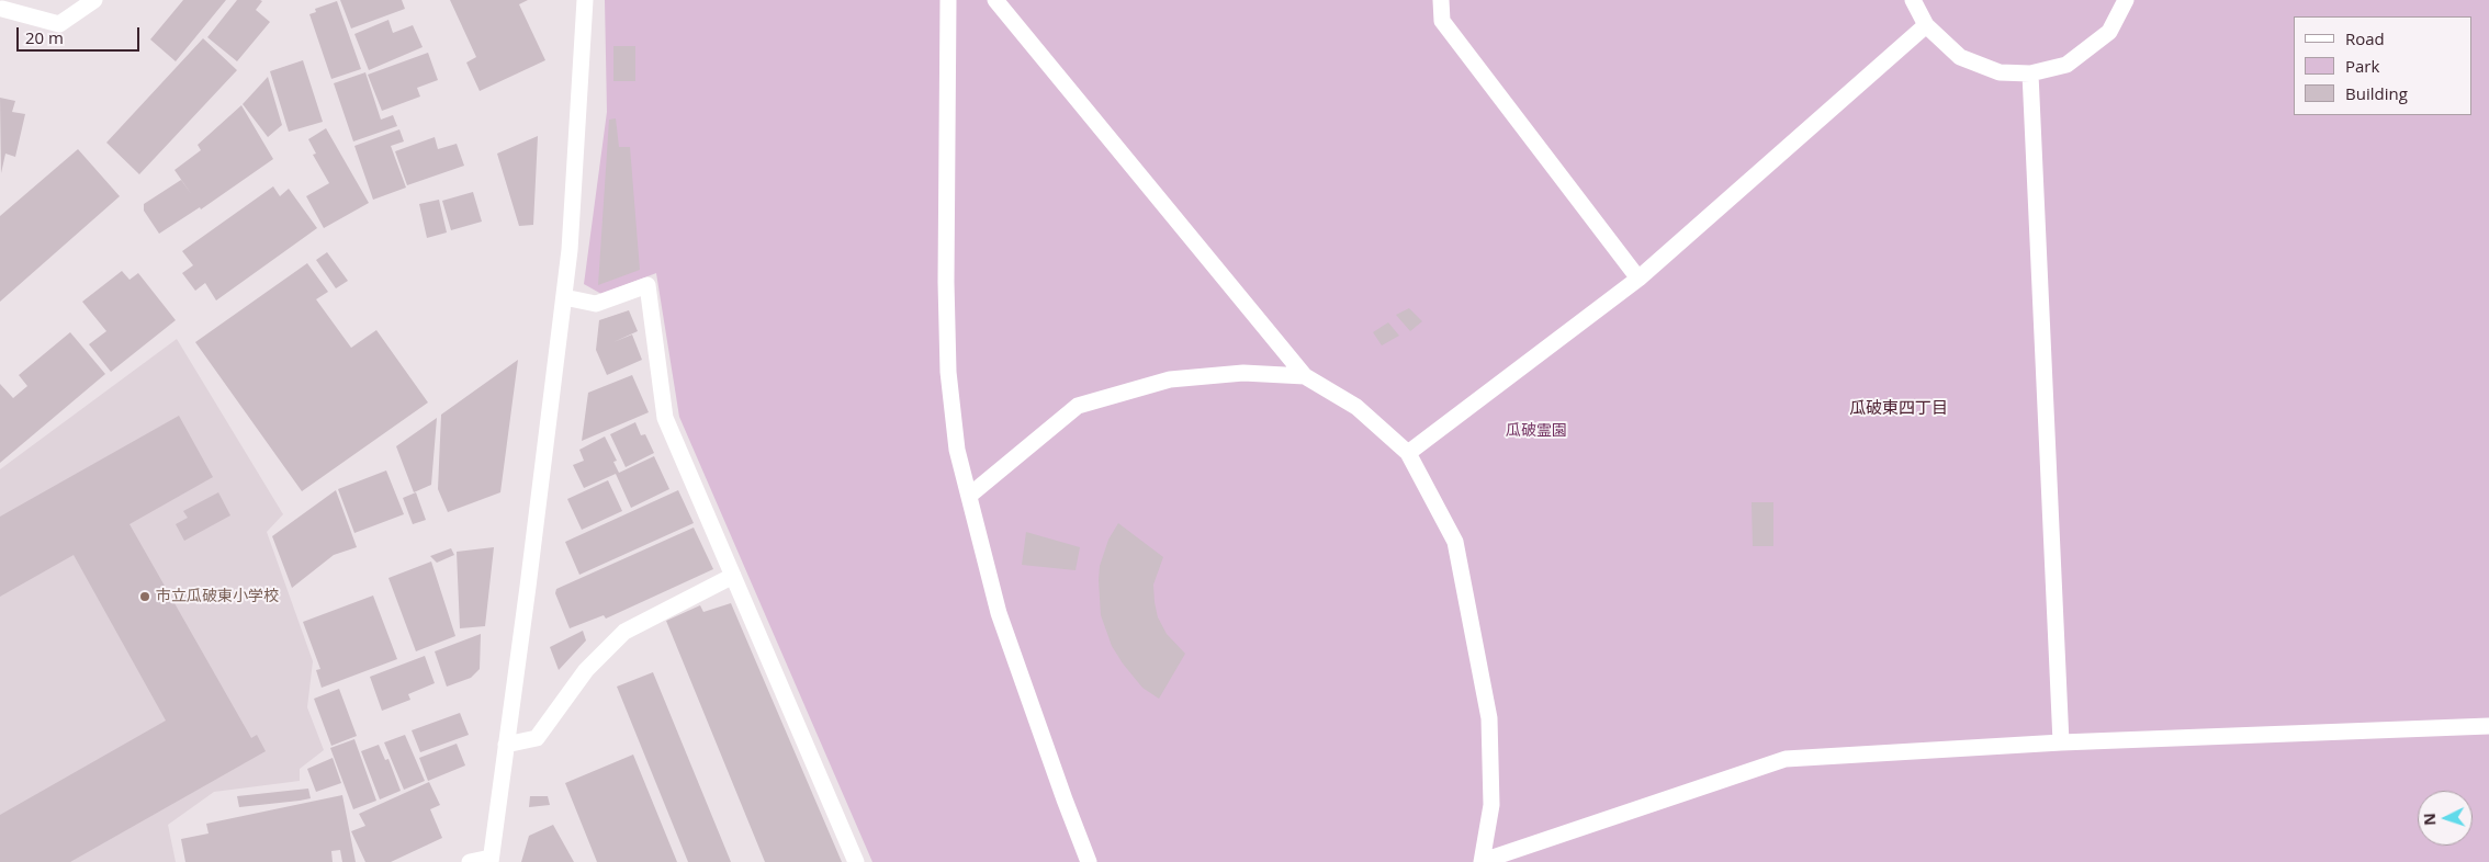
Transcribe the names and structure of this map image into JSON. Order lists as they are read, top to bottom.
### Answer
{
  "districts": ["瓜破東四丁目"],
  "parks": ["瓜破霊園"],
  "places": ["市立瓜破東小学校"],
  "legend": ["Road", "Park", "Building"],
  "scale_bar": "20 m",
  "north": "left"
}
